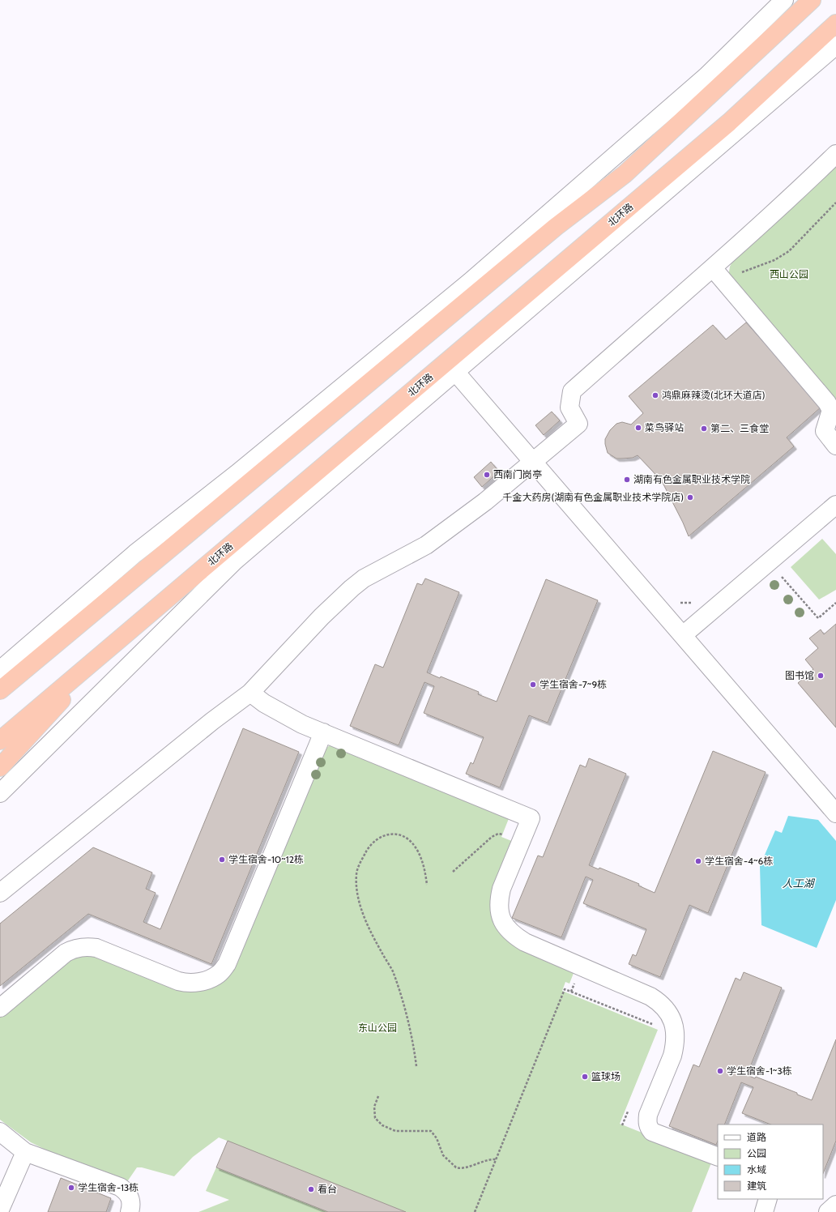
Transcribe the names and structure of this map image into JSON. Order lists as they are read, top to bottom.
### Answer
{
  "streets": {
    "highway": ["北环路"]
  },
  "water": ["人工湖"],
  "parks": ["西山公园", "东山公园"],
  "places": [
    "鸿鼎麻辣烫(北环大道店)",
    "菜鸟驿站",
    "第二、三食堂",
    "西南门岗亭",
    "湖南有色金属职业技术学院",
    "千金大药房(湖南有色金属职业技术学院店)",
    "图书馆",
    "学生宿舍-7~9栋",
    "学生宿舍-10~12栋",
    "学生宿舍-4~6栋",
    "学生宿舍-1~3栋",
    "篮球场",
    "学生宿舍-13栋",
    "看台"
  ],
  "legend": [
    "道路",
    "公园",
    "水域",
    "建筑"
  ]
}
